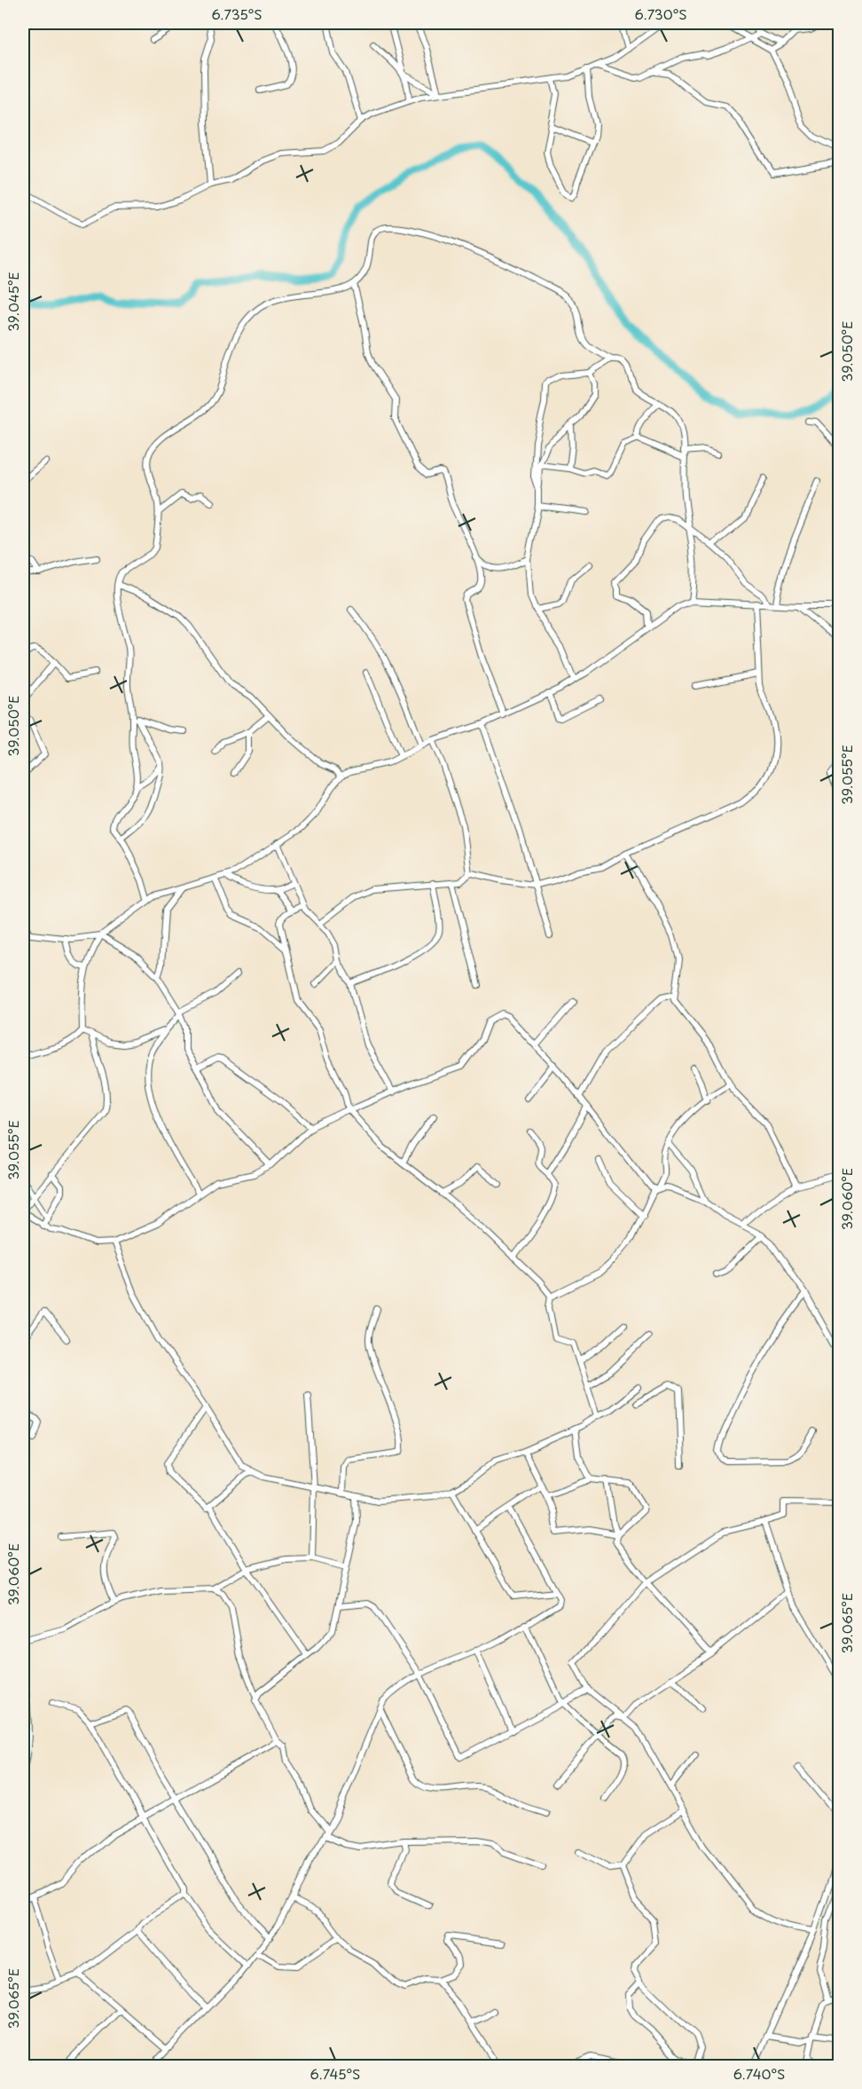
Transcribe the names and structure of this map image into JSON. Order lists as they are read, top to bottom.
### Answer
{
  "coordinates": [
    "6.735°S",
    "6.730°S",
    "39.045°E",
    "39.050°E",
    "39.055°E",
    "39.060°E",
    "39.065°E",
    "6.745°S",
    "6.740°S"
  ]
}
